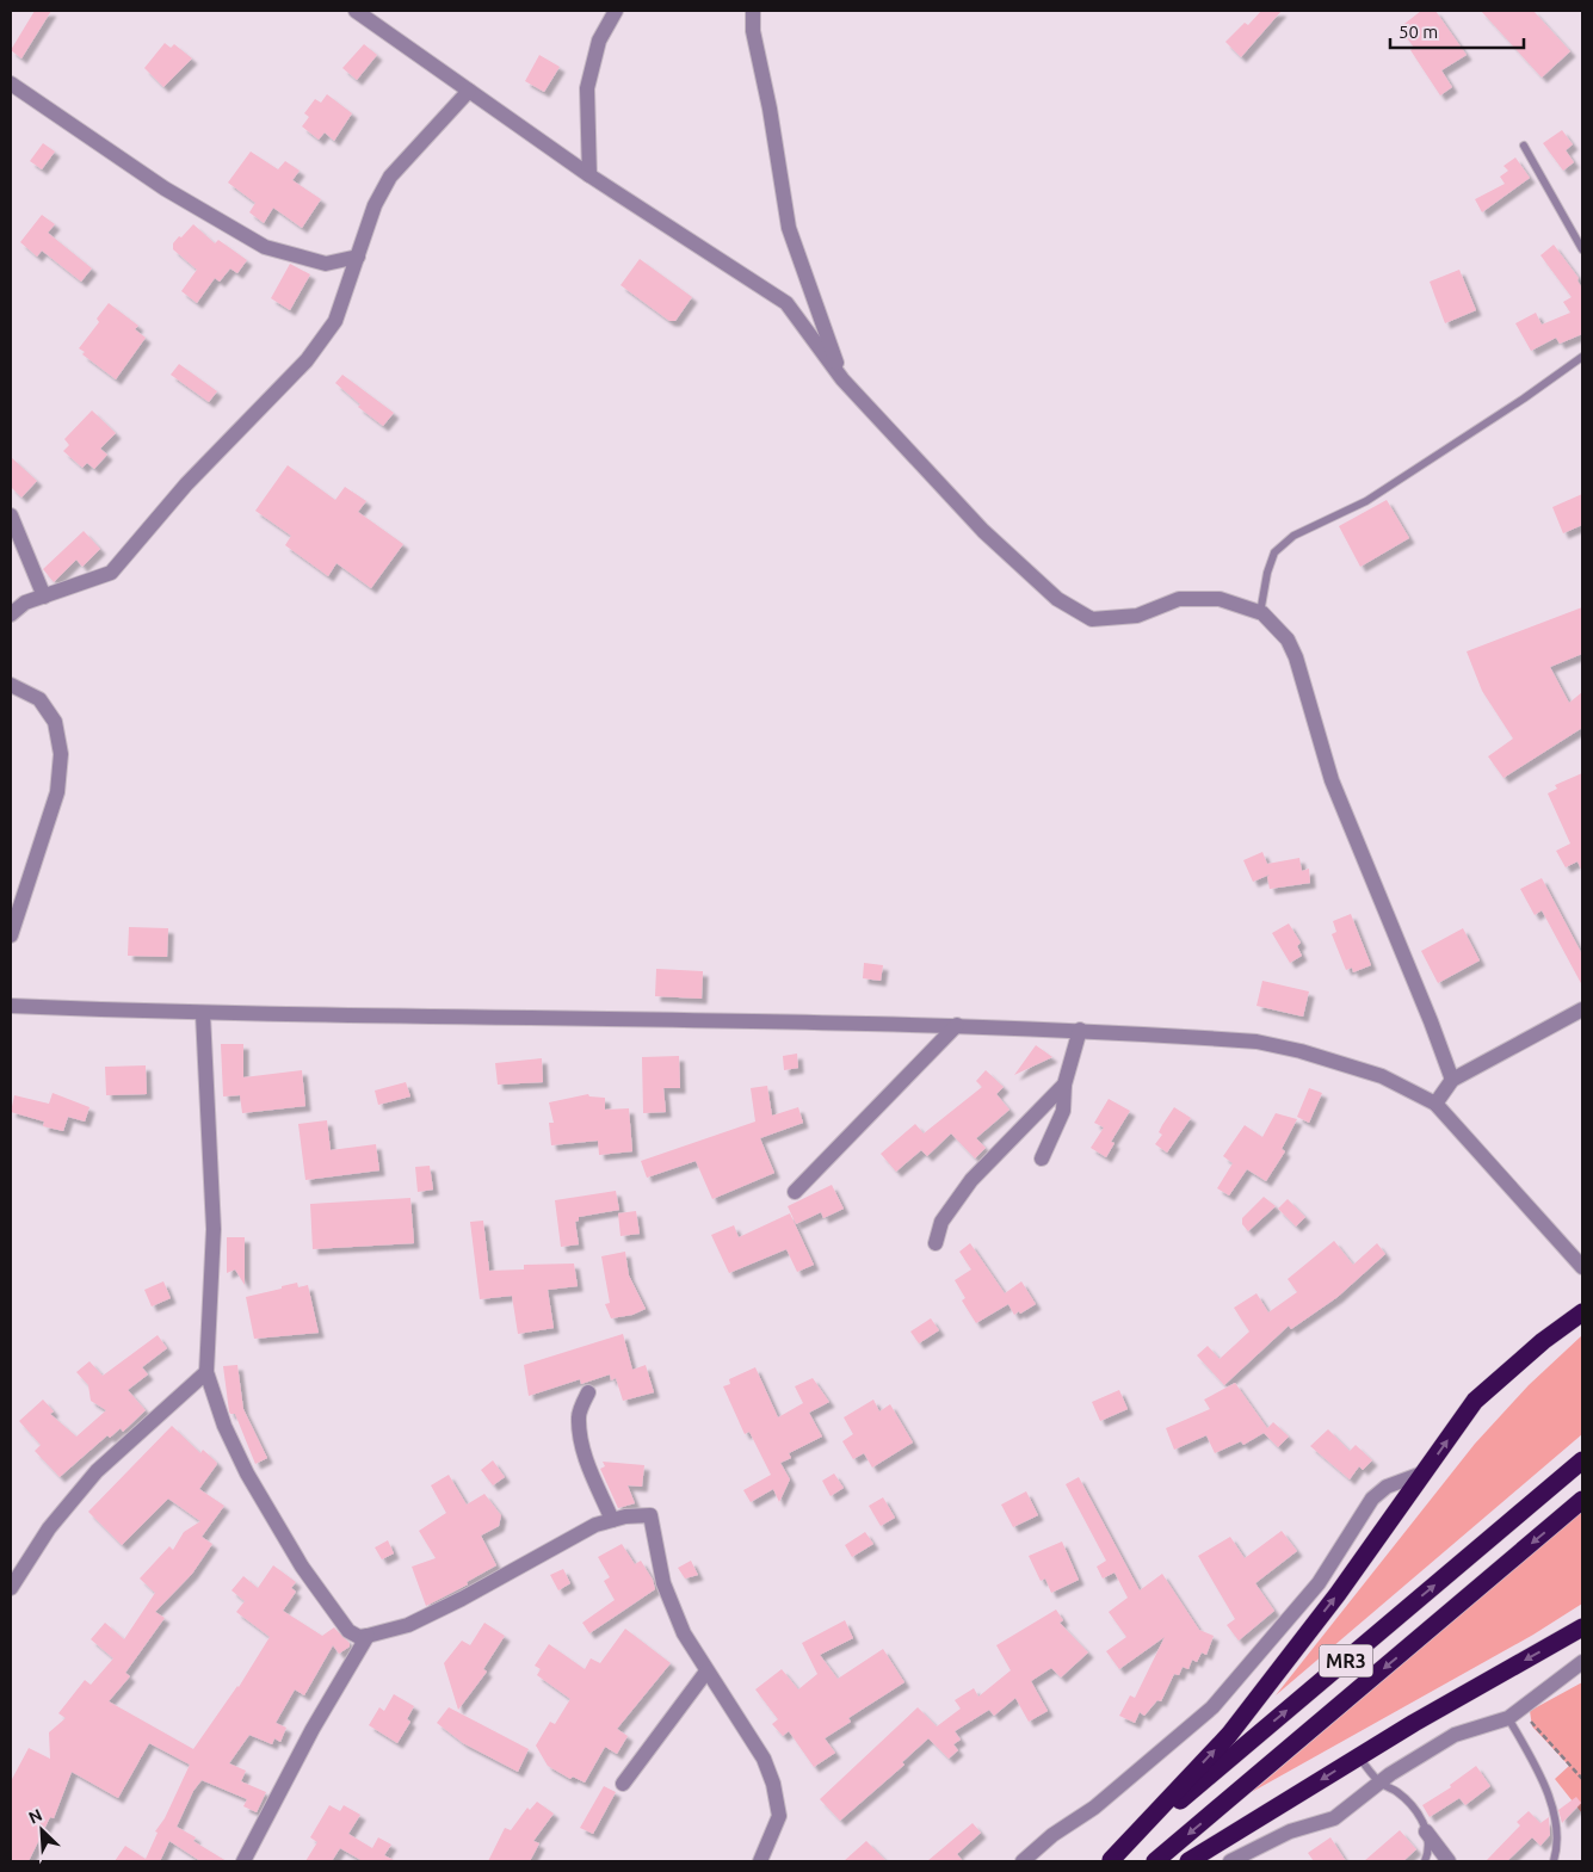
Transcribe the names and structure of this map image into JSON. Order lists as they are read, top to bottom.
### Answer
{
  "streets": {
    "highway": ["MR3"]
  },
  "scale_bar": "50 m",
  "north": "top left"
}
